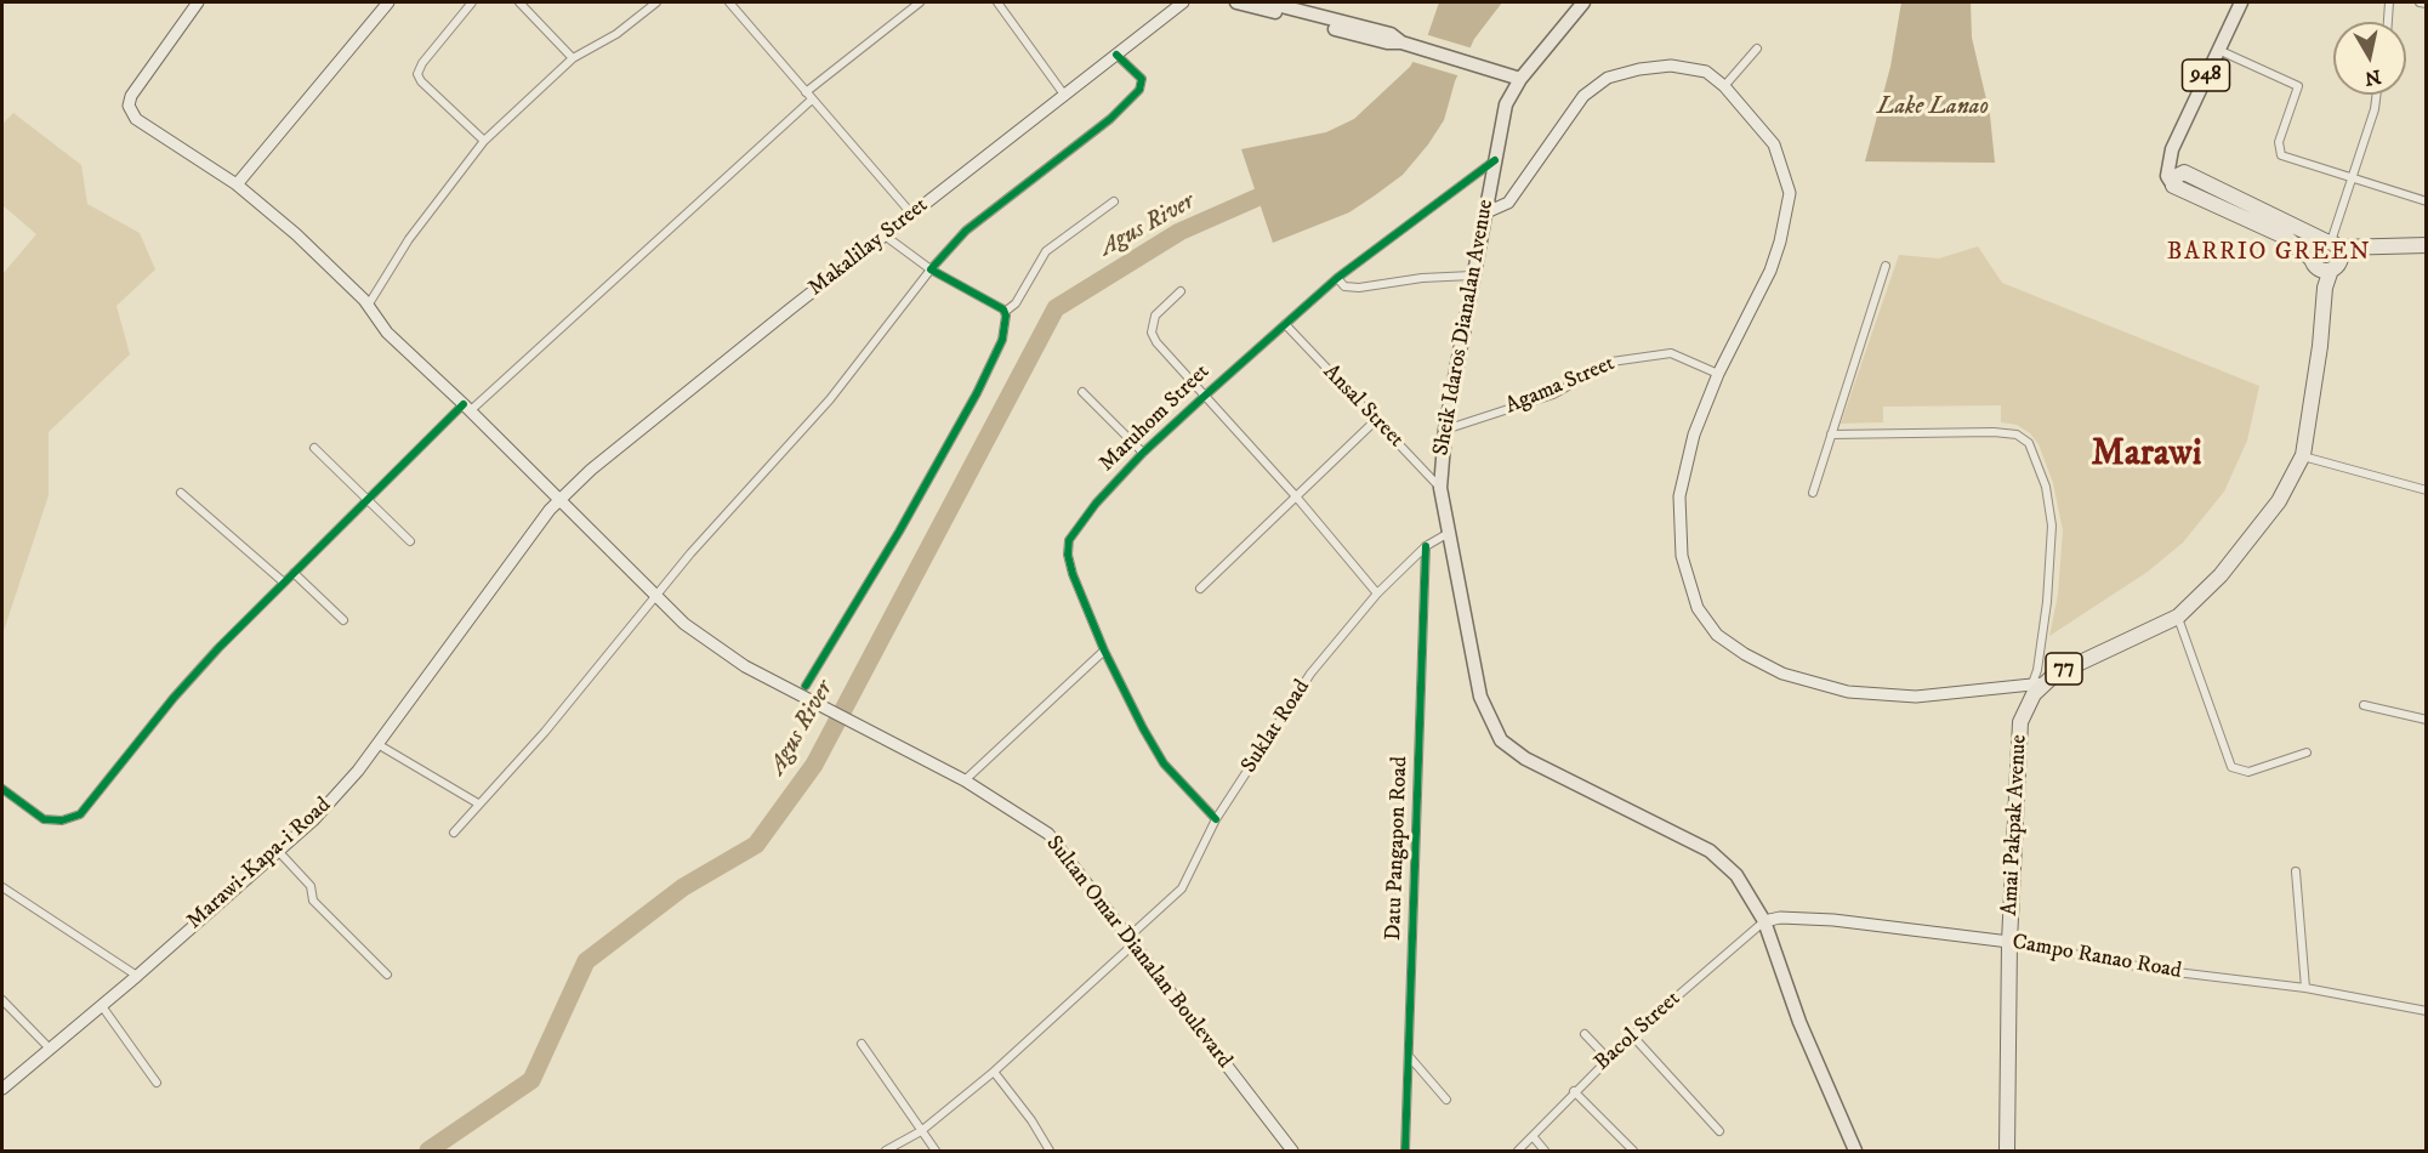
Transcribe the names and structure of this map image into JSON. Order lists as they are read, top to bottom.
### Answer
{
  "streets": {
    "highway": ["77", "Amai Pakpak Avenue"],
    "main road": [
      "948",
      "Makalilay Street",
      "Sheik Idaros Dianalan Avenue",
      "Marawi-Kapa-i Road",
      "Sultan Omar Dianalan Boulevard",
      "Campo Ranao Road"
    ],
    "street": [
      "Agama Street",
      "Ansal Street",
      "Maruhom Street",
      "Suklat Road",
      "Datu Pangapon Road",
      "Bacol Street"
    ]
  },
  "crossings": [
    ["Makalilay Street", "Marawi-Kapa-i Road"],
    ["Makalilay Street", "Sultan Omar Dianalan Boulevard"],
    ["Sheik Idaros Dianalan Avenue", "Agama Street"],
    ["Sheik Idaros Dianalan Avenue", "Ansal Street"],
    ["Sheik Idaros Dianalan Avenue", "Maruhom Street"],
    ["Sheik Idaros Dianalan Avenue", "Suklat Road"],
    ["Sheik Idaros Dianalan Avenue", "Campo Ranao Road"],
    ["Sheik Idaros Dianalan Avenue", "Bacol Street"],
    ["Ansal Street", "Maruhom Street"],
    ["Maruhom Street", "Suklat Road"],
    ["77", "Amai Pakpak Avenue"],
    ["Suklat Road", "Datu Pangapon Road"],
    ["Suklat Road", "Sultan Omar Dianalan Boulevard"],
    ["Amai Pakpak Avenue", "Campo Ranao Road"],
    ["Marawi-Kapa-i Road", "Sultan Omar Dianalan Boulevard"],
    ["Campo Ranao Road", "Bacol Street"]
  ],
  "districts": ["BARRIO GREEN", "Marawi"],
  "water": ["Lake Lanao", "Agus River"],
  "north": "bottom"
}
